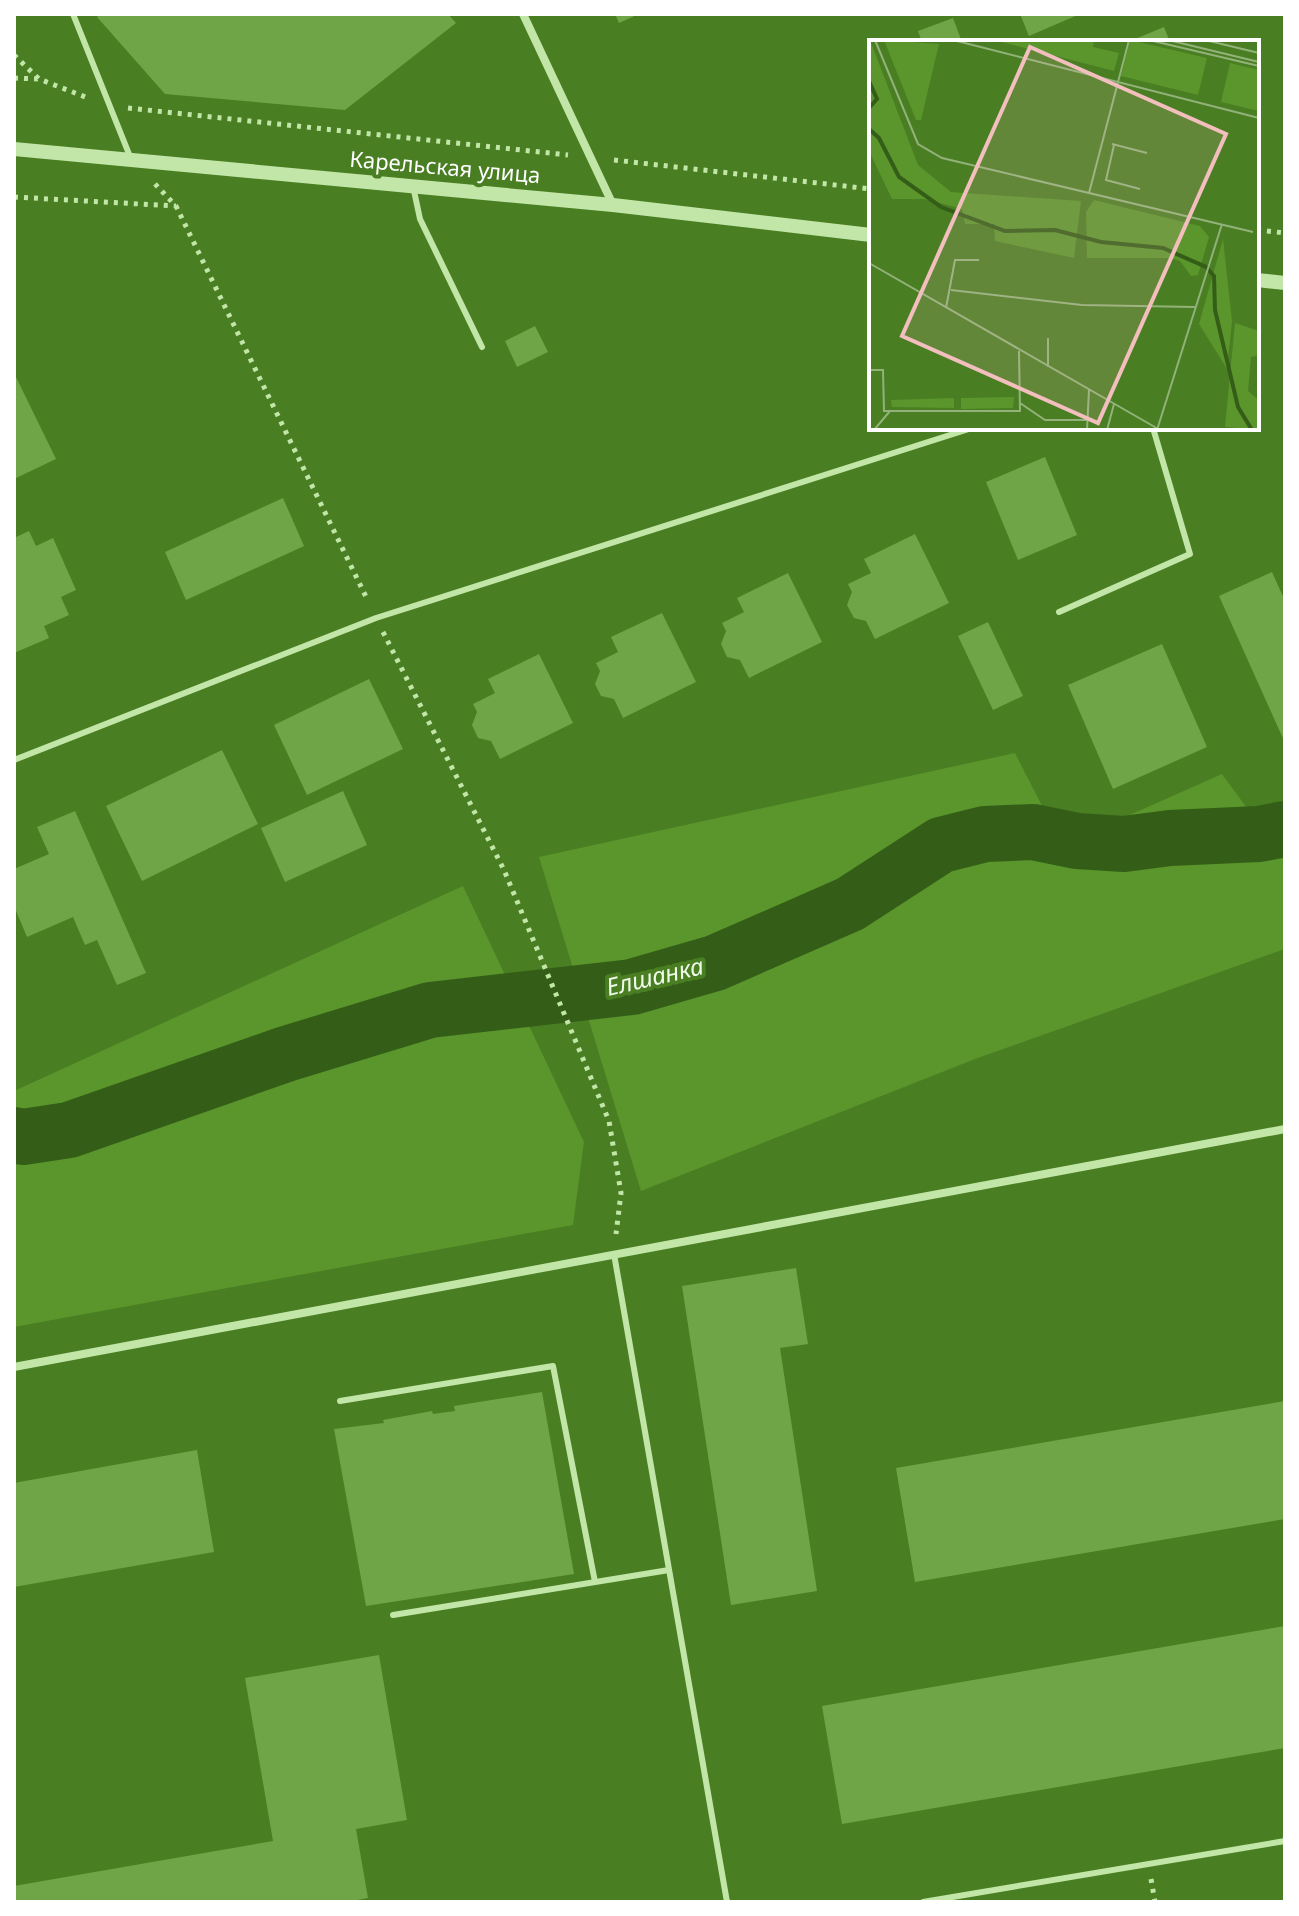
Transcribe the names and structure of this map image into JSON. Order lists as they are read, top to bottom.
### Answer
{
  "streets": {
    "street": ["Карельская улица"]
  },
  "water": ["Елшанка"]
}
